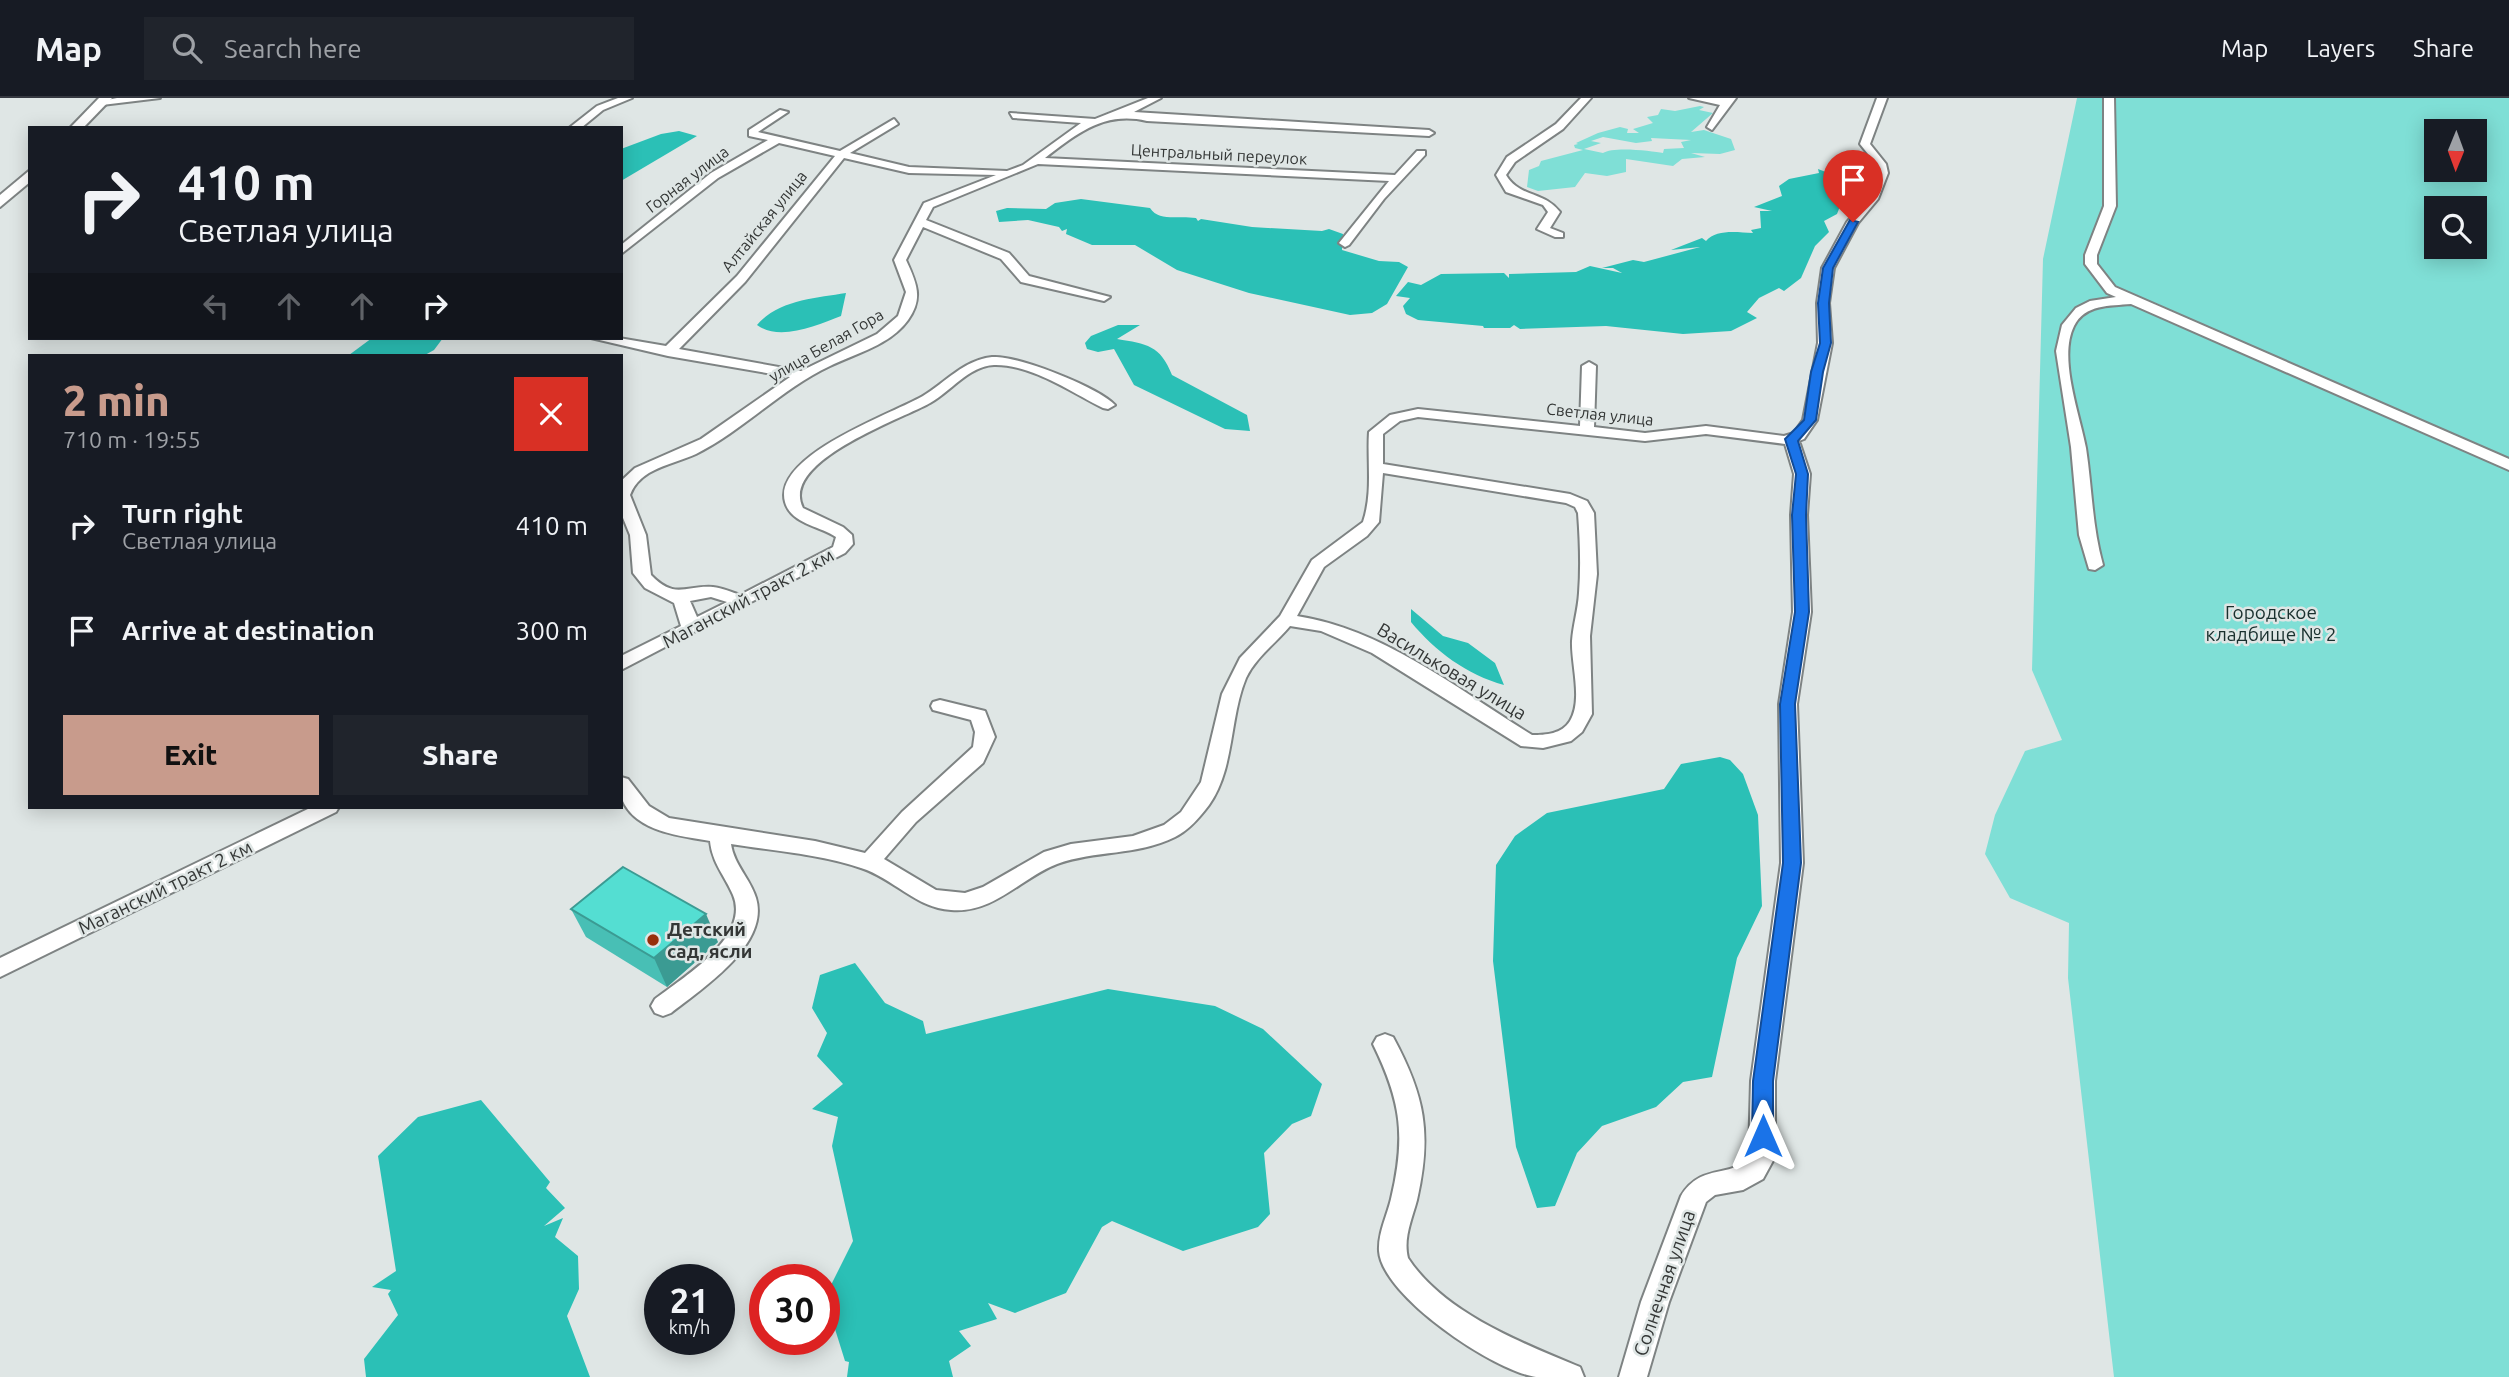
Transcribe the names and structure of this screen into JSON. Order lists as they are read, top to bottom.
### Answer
{
  "streets": {
    "street": [
      "Центральный переулок",
      "Горная улица",
      "Алтайская улица",
      "улица Белая Гора",
      "Светлая улица",
      "Маганский тракт 2 км",
      "Васильковая улица",
      "Солнечная улица"
    ]
  },
  "crossings": [
    ["Центральный переулок", "улица Белая Гора"],
    ["Светлая улица", "Васильковая улица"],
    ["Светлая улица", "Солнечная улица"]
  ],
  "parks": ["Городское кладбище № 2"],
  "places": ["Детский сад, ясли"],
  "north": "bottom",
  "page": {
    "header": "Map",
    "search": "Search here",
    "nav": ["Map", "Layers", "Share"],
    "turn": ["410 m", "Светлая улица"],
    "heading": ["2 min", "710 m · 19:55"],
    "list": [
      {
        "name": "Turn right",
        "note": "Светлая улица",
        "value": "410 m"
      },
      {
        "name": "Arrive at destination",
        "value": "300 m"
      }
    ],
    "buttons": ["Exit", "Share"],
    "speed": "21 km/h",
    "limit": "30"
  }
}
